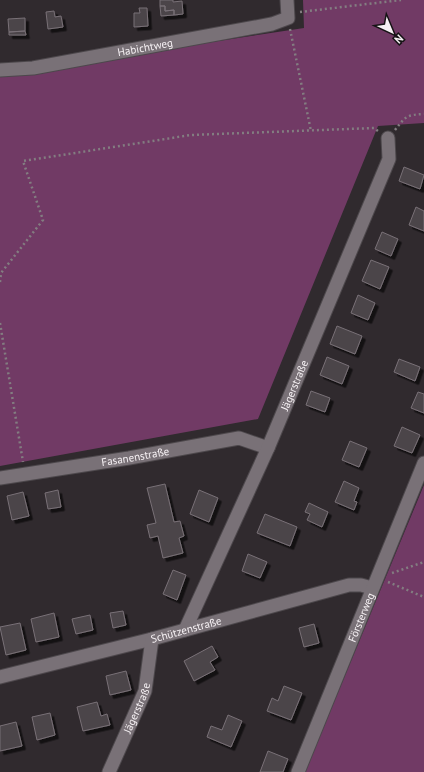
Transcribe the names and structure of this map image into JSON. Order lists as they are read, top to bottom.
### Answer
{
  "streets": {
    "street": [
      "Habichtweg",
      "Jägerstraße",
      "Fasanenstraße",
      "Försterweg",
      "Schützenstraße"
    ]
  },
  "crossings": [
    ["Jägerstraße", "Fasanenstraße"],
    ["Jägerstraße", "Schützenstraße"],
    ["Försterweg", "Schützenstraße"]
  ],
  "north": "bottom right"
}
